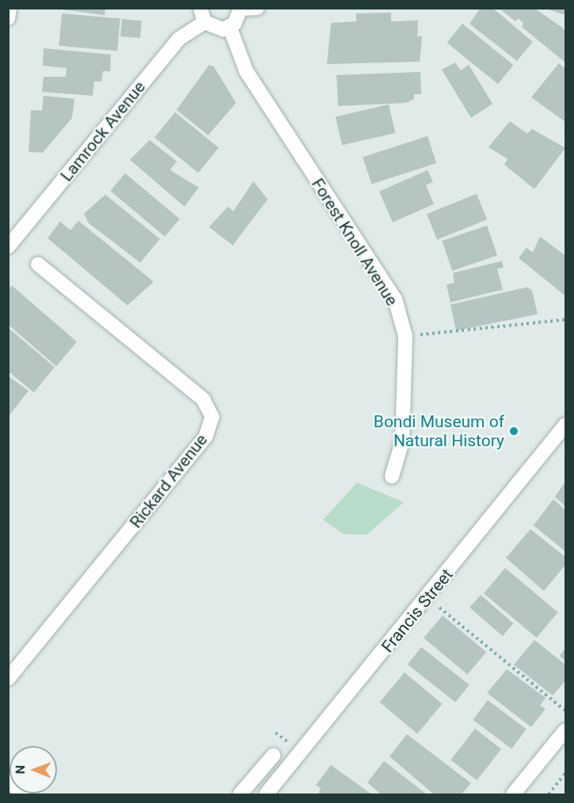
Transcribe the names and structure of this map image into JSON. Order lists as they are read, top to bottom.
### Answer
{
  "streets": {
    "street": [
      "Lamrock Avenue",
      "Forest Knoll Avenue",
      "Rickard Avenue",
      "Francis Street"
    ]
  },
  "places": ["Bondi Museum of Natural History"],
  "north": "left"
}
